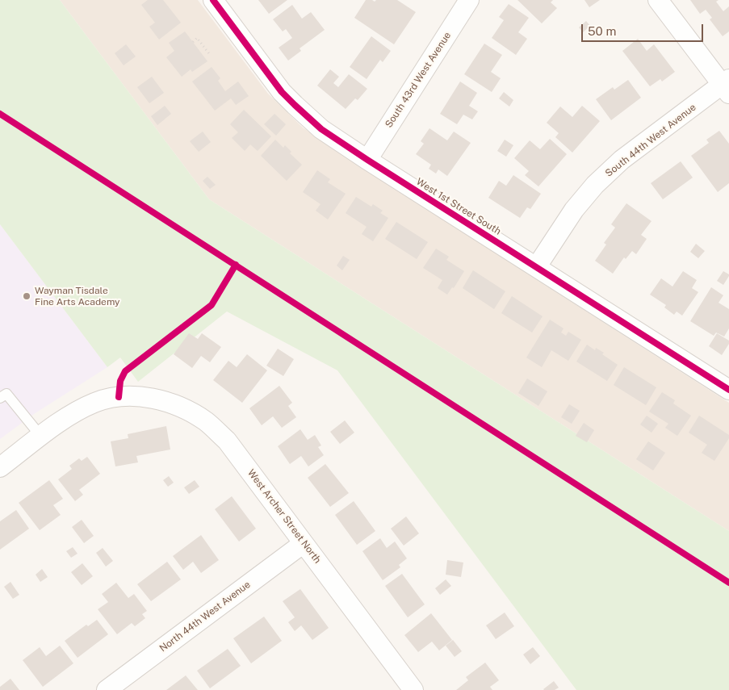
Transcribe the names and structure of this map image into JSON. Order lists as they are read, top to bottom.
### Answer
{
  "streets": {
    "street": [
      "South 43rd West Avenue",
      "South 44th West Avenue",
      "West 1st Street South",
      "West Archer Street North",
      "North 44th West Avenue"
    ]
  },
  "crossings": [
    ["South 43rd West Avenue", "West 1st Street South"],
    ["South 44th West Avenue", "West 1st Street South"],
    ["West Archer Street North", "North 44th West Avenue"]
  ],
  "places": ["Wayman Tisdale Fine Arts Academy"],
  "scale_bar": "50 m"
}
